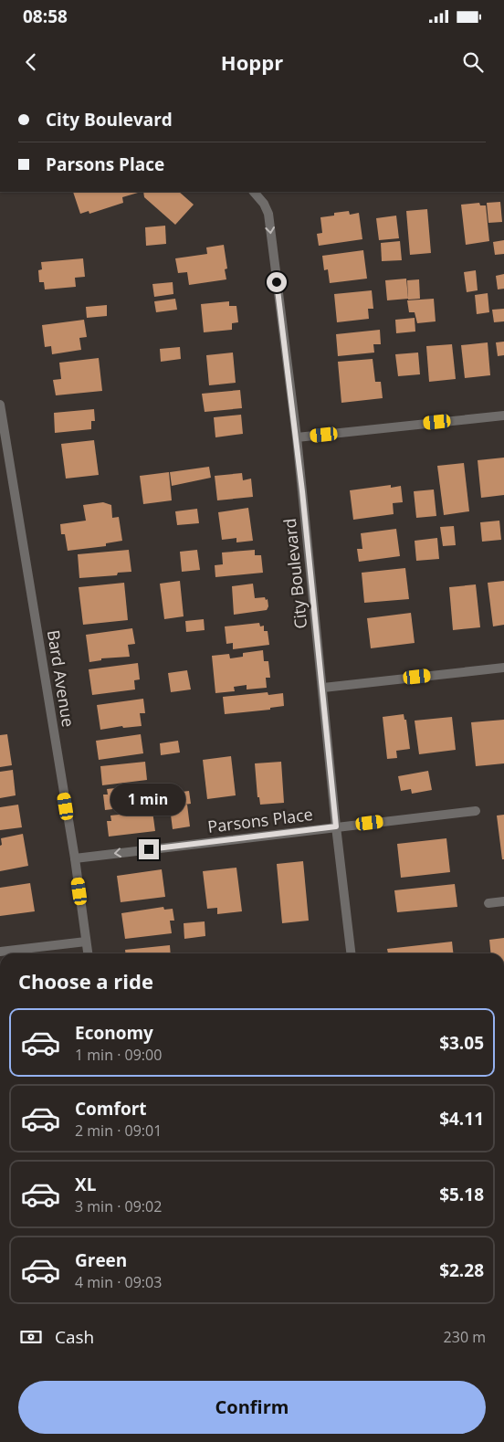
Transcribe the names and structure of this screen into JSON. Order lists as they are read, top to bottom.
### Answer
{
  "streets": {
    "street": ["City Boulevard", "Bard Avenue", "Parsons Place"]
  },
  "crossings": [
    ["City Boulevard", "Parsons Place"],
    ["Bard Avenue", "Parsons Place"]
  ],
  "one_way": ["Parsons Place"],
  "page": {
    "status": "08:58",
    "header": "Hoppr",
    "banner": ["City Boulevard", "Parsons Place"],
    "bubble": "1 min",
    "heading": "Choose a ride",
    "list": [
      {
        "name": "Economy",
        "note": "1 min · 09:00",
        "value": "$3.05"
      },
      {
        "name": "Comfort",
        "note": "2 min · 09:01",
        "value": "$4.11"
      },
      {
        "name": "XL",
        "note": "3 min · 09:02",
        "value": "$5.18"
      },
      {
        "name": "Green",
        "note": "4 min · 09:03",
        "value": "$2.28"
      }
    ],
    "pay": ["Cash", "230 m"],
    "buttons": "Confirm"
  }
}
